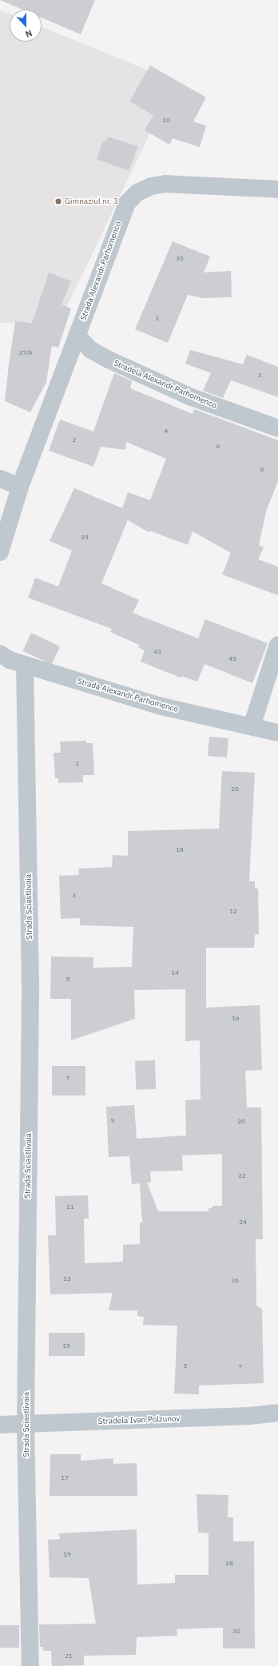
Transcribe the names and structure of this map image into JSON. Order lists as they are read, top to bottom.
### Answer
{
  "streets": {
    "street": [
      "Strada Alexandr Parhomenco",
      "Stradela Alexandr Parhomenco",
      "Strada Sciastlivaia",
      "Stradela Ivan Polzunov"
    ]
  },
  "crossings": [
    ["Strada Alexandr Parhomenco", "Stradela Alexandr Parhomenco"],
    ["Strada Alexandr Parhomenco", "Strada Sciastlivaia"],
    ["Strada Sciastlivaia", "Stradela Ivan Polzunov"]
  ],
  "places": ["Gimnaziul nr. 3"],
  "house_numbers": [
    "10",
    "35",
    "1",
    "37/A",
    "3",
    "4",
    "2",
    "6",
    "8",
    "39",
    "43",
    "45",
    "1",
    "20",
    "18",
    "3",
    "12",
    "14",
    "5",
    "16",
    "7",
    "9",
    "20",
    "22",
    "11",
    "24",
    "13",
    "26",
    "15",
    "5",
    "7",
    "17",
    "19",
    "28",
    "30",
    "21"
  ],
  "north": "bottom"
}
